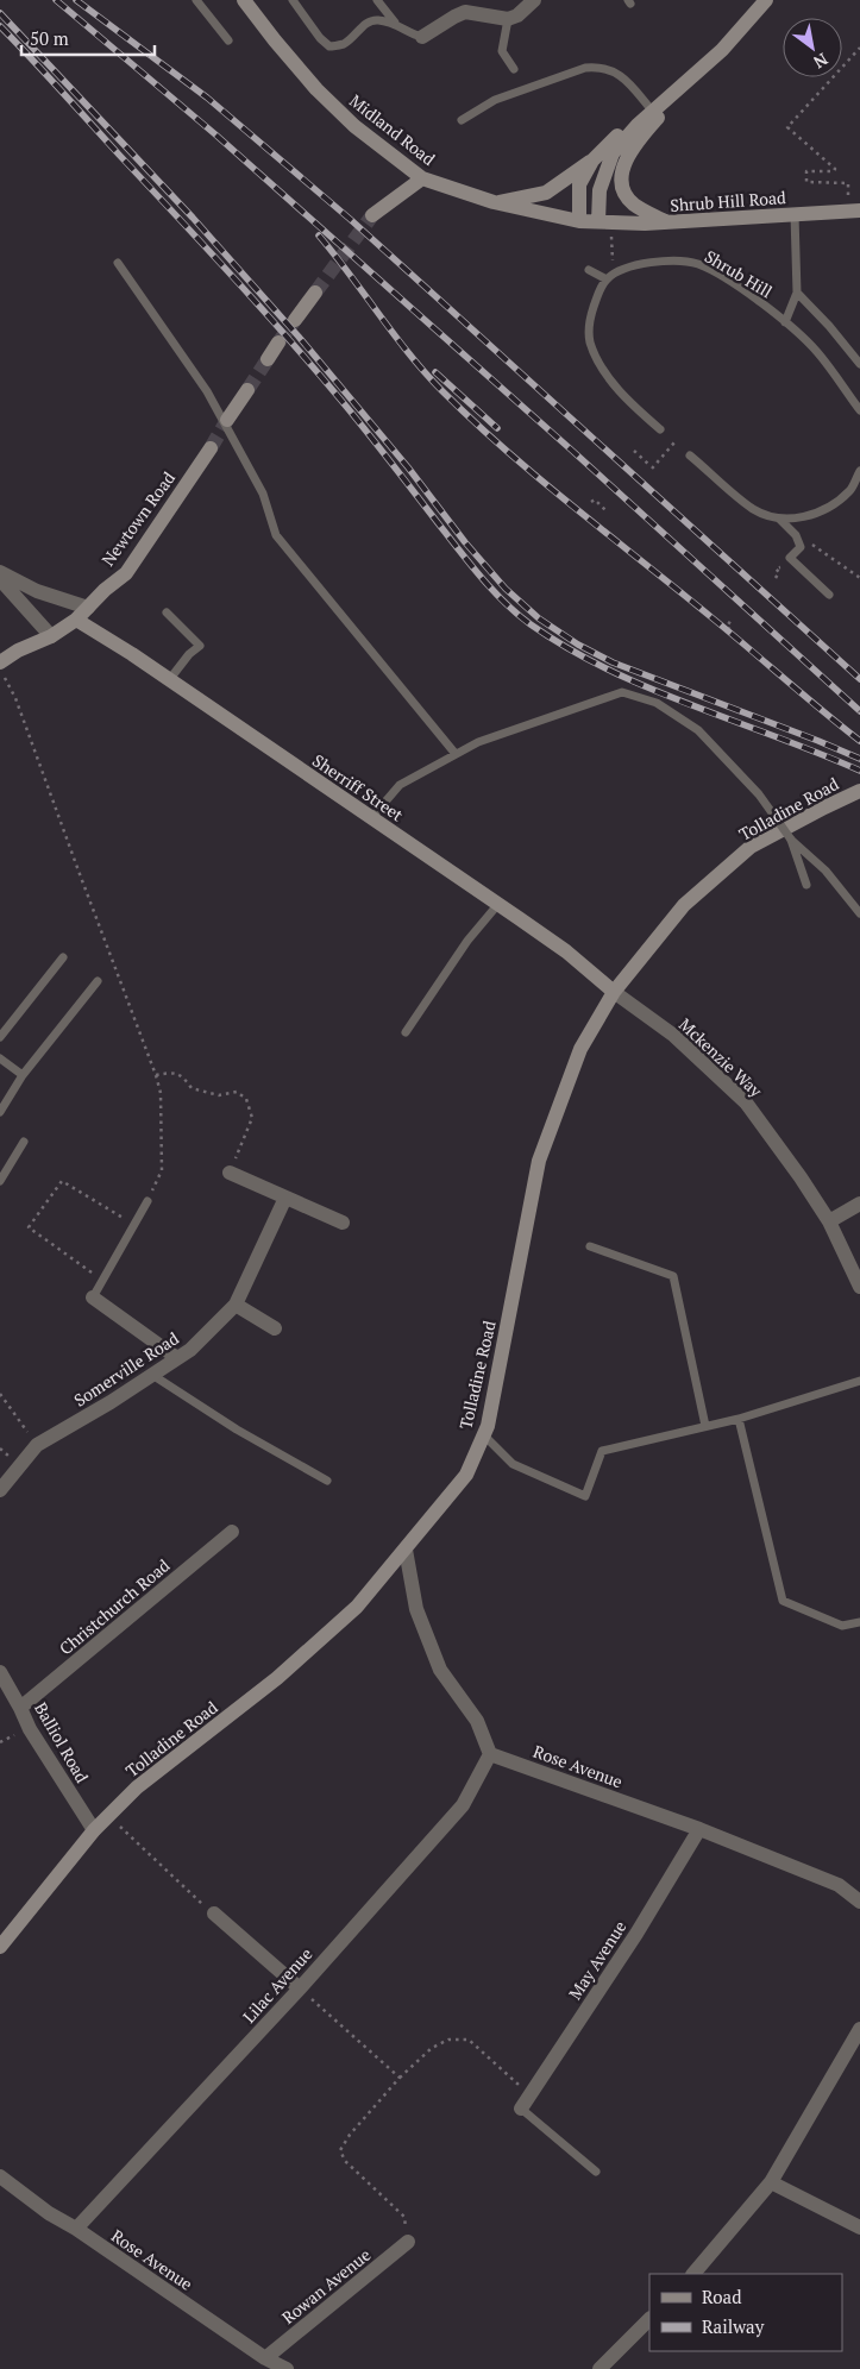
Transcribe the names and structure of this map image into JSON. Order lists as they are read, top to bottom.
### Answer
{
  "streets": {
    "main road": [
      "Midland Road",
      "Shrub Hill Road",
      "Newtown Road",
      "Sherriff Street",
      "Tolladine Road"
    ],
    "street": [
      "Mckenzie Way",
      "Somerville Road",
      "Christchurch Road",
      "Balliol Road",
      "Rose Avenue",
      "May Avenue",
      "Lilac Avenue",
      "Rowan Avenue"
    ],
    "lane": ["Shrub Hill"]
  },
  "crossings": [
    ["Midland Road", "Shrub Hill Road"],
    ["Shrub Hill Road", "Shrub Hill"],
    ["Newtown Road", "Sherriff Street"],
    ["Sherriff Street", "Tolladine Road"],
    ["Sherriff Street", "Mckenzie Way"],
    ["Tolladine Road", "Mckenzie Way"],
    ["Tolladine Road", "Balliol Road"],
    ["Christchurch Road", "Balliol Road"],
    ["Rose Avenue", "May Avenue"],
    ["Rose Avenue", "Lilac Avenue"],
    ["Rose Avenue", "Rowan Avenue"]
  ],
  "legend": ["Road", "Railway"],
  "scale_bar": "50 m",
  "north": "bottom right"
}
